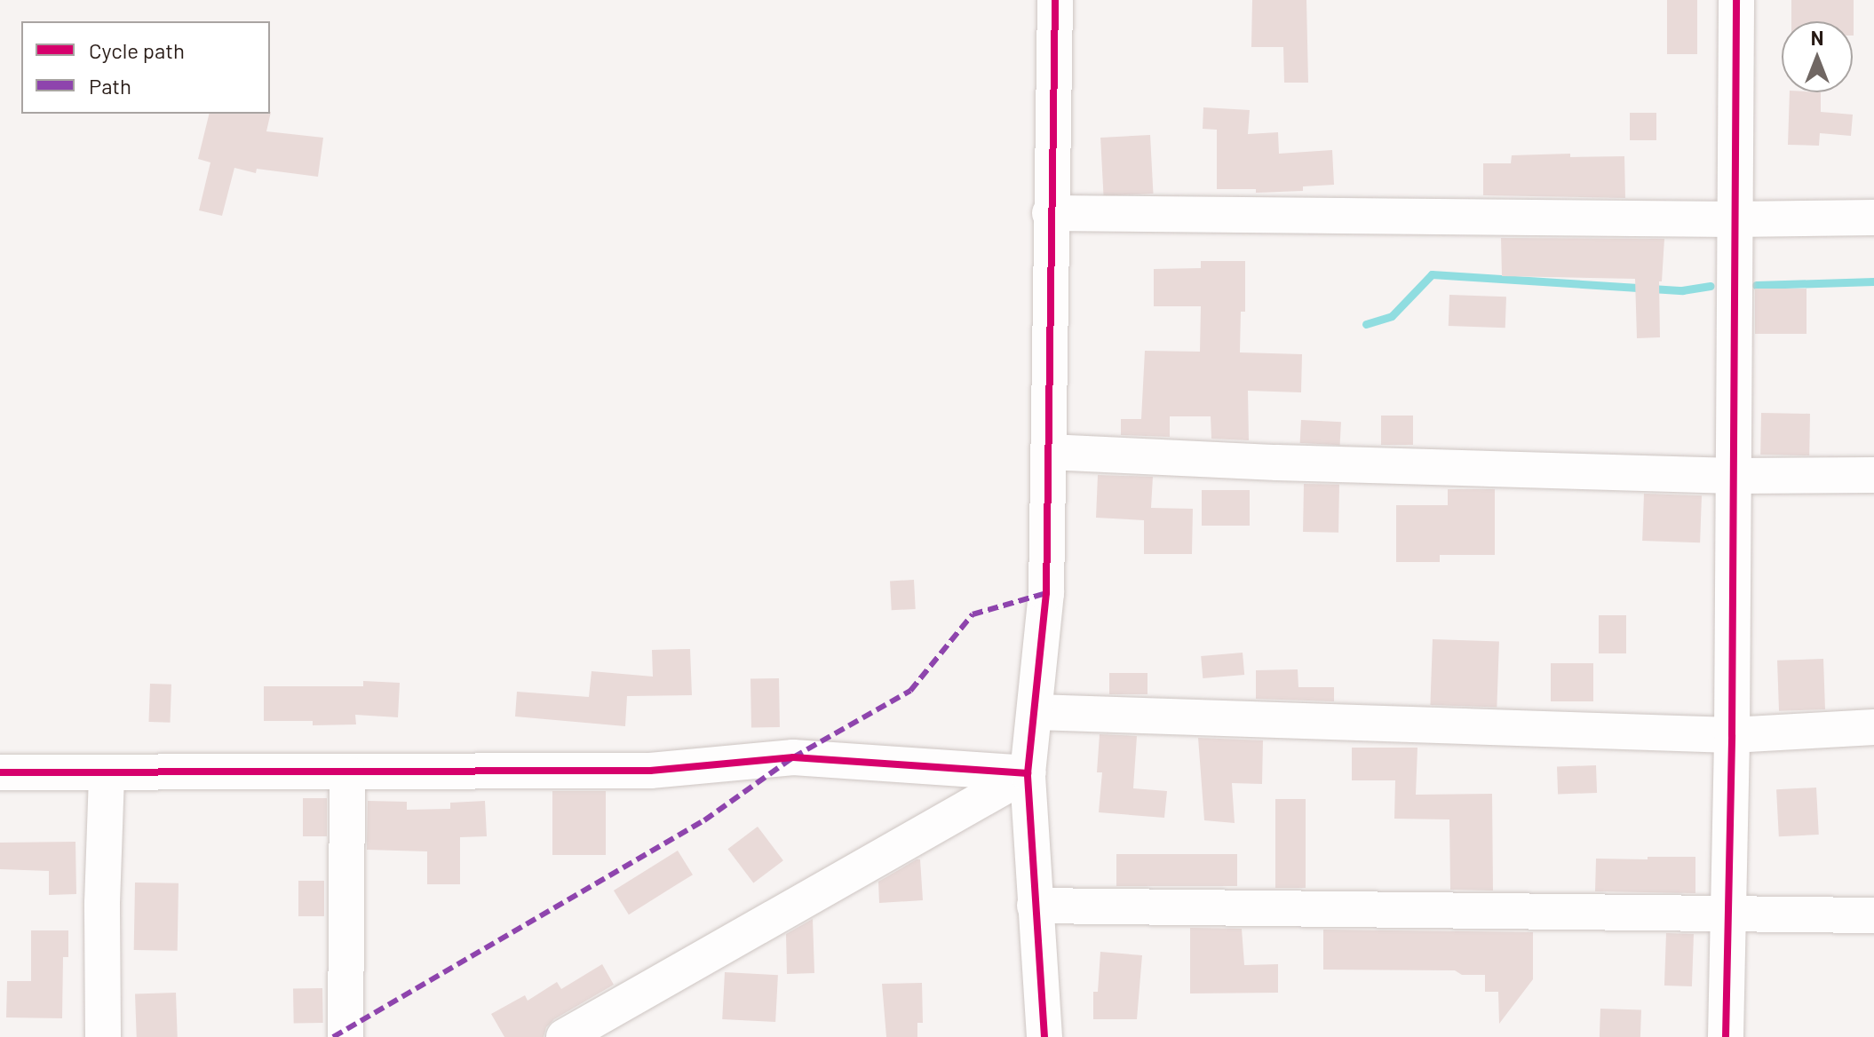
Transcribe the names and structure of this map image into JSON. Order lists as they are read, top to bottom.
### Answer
{
  "legend": ["Cycle path", "Path"],
  "north": "top"
}
